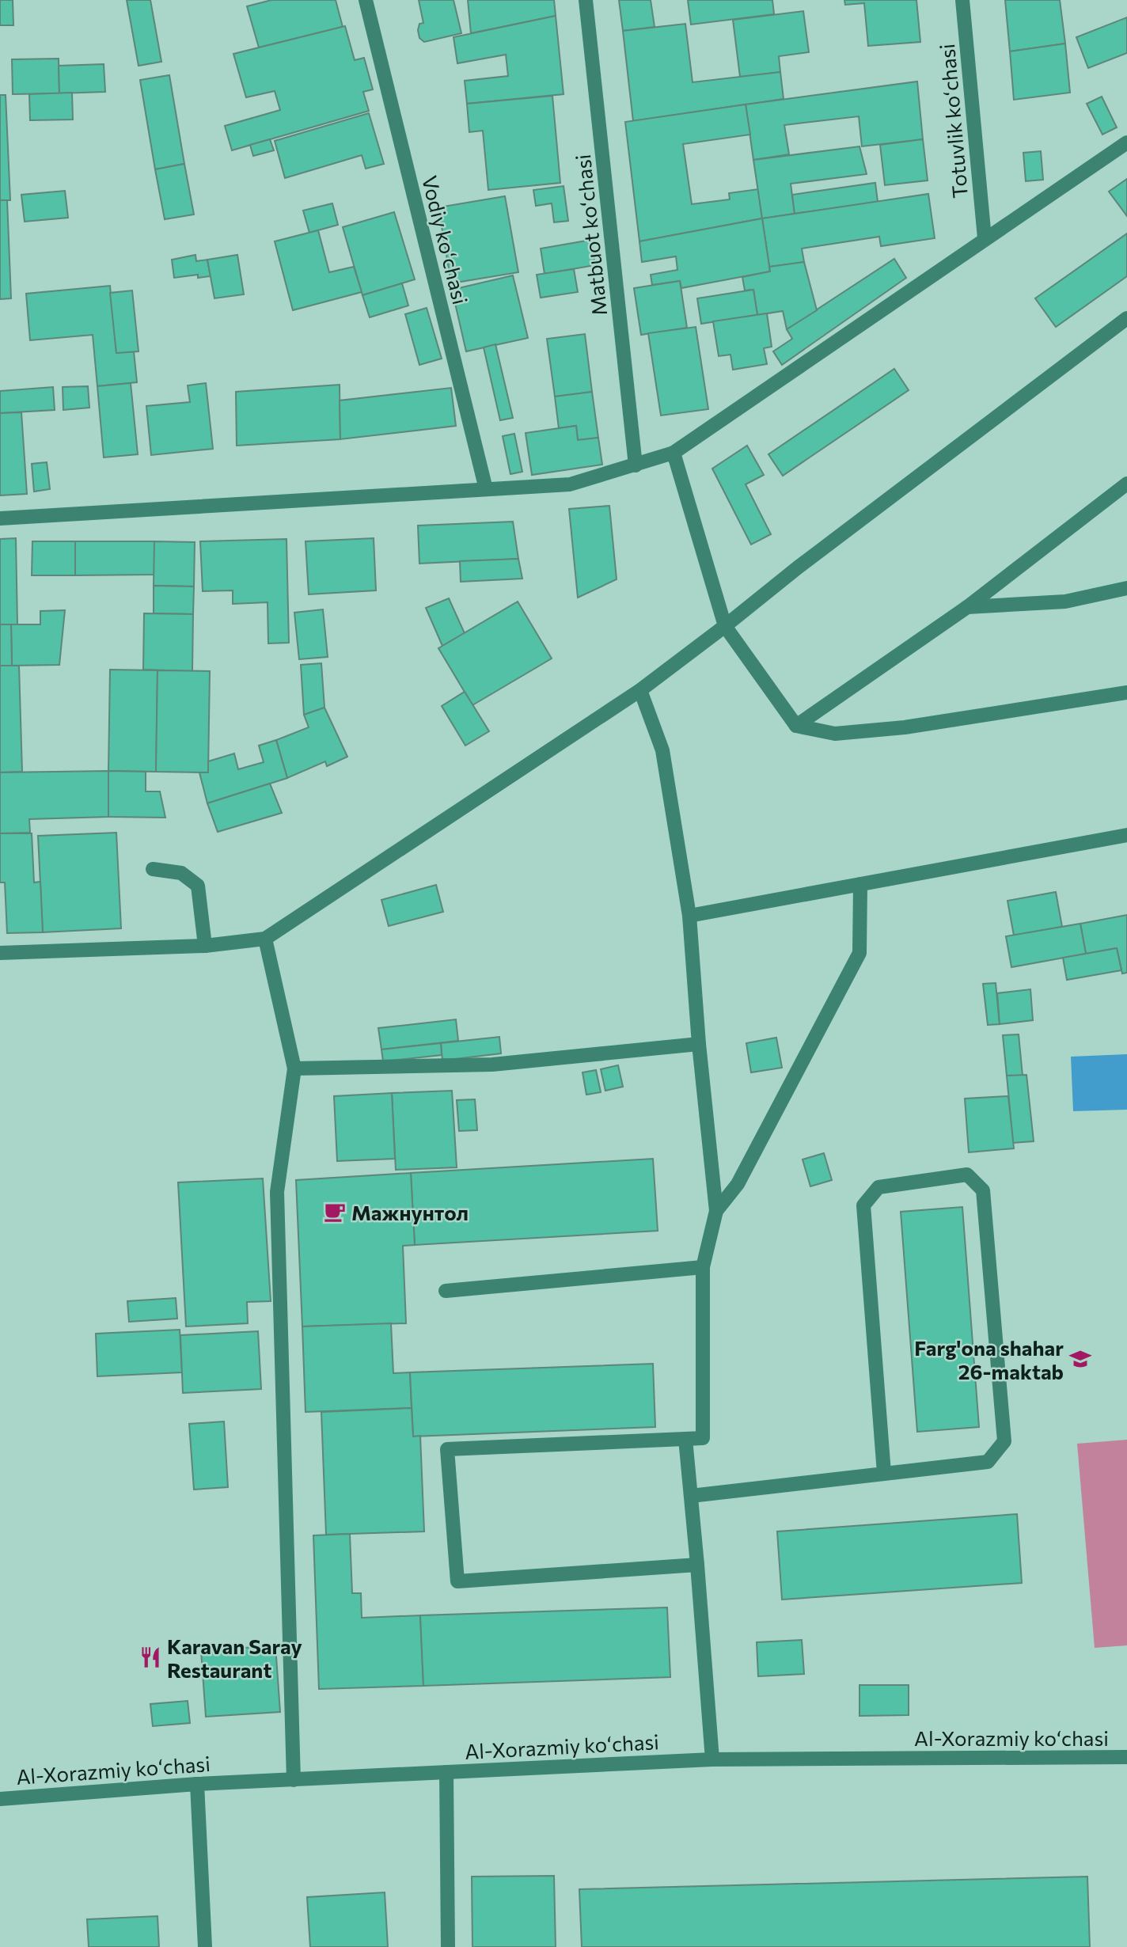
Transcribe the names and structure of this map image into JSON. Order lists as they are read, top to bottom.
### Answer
{
  "streets": {
    "street": [
      "Totuvlik koʻchasi",
      "Matbuot koʻchasi",
      "Vodiy koʻchasi",
      "Al-Xorazmiy koʻchasi"
    ]
  },
  "places": {
    "cafe": ["Мажнунтол"],
    "school or university": ["Farg'ona shahar 26-maktab"],
    "restaurant": ["Karavan Saray Restaurant"]
  }
}
